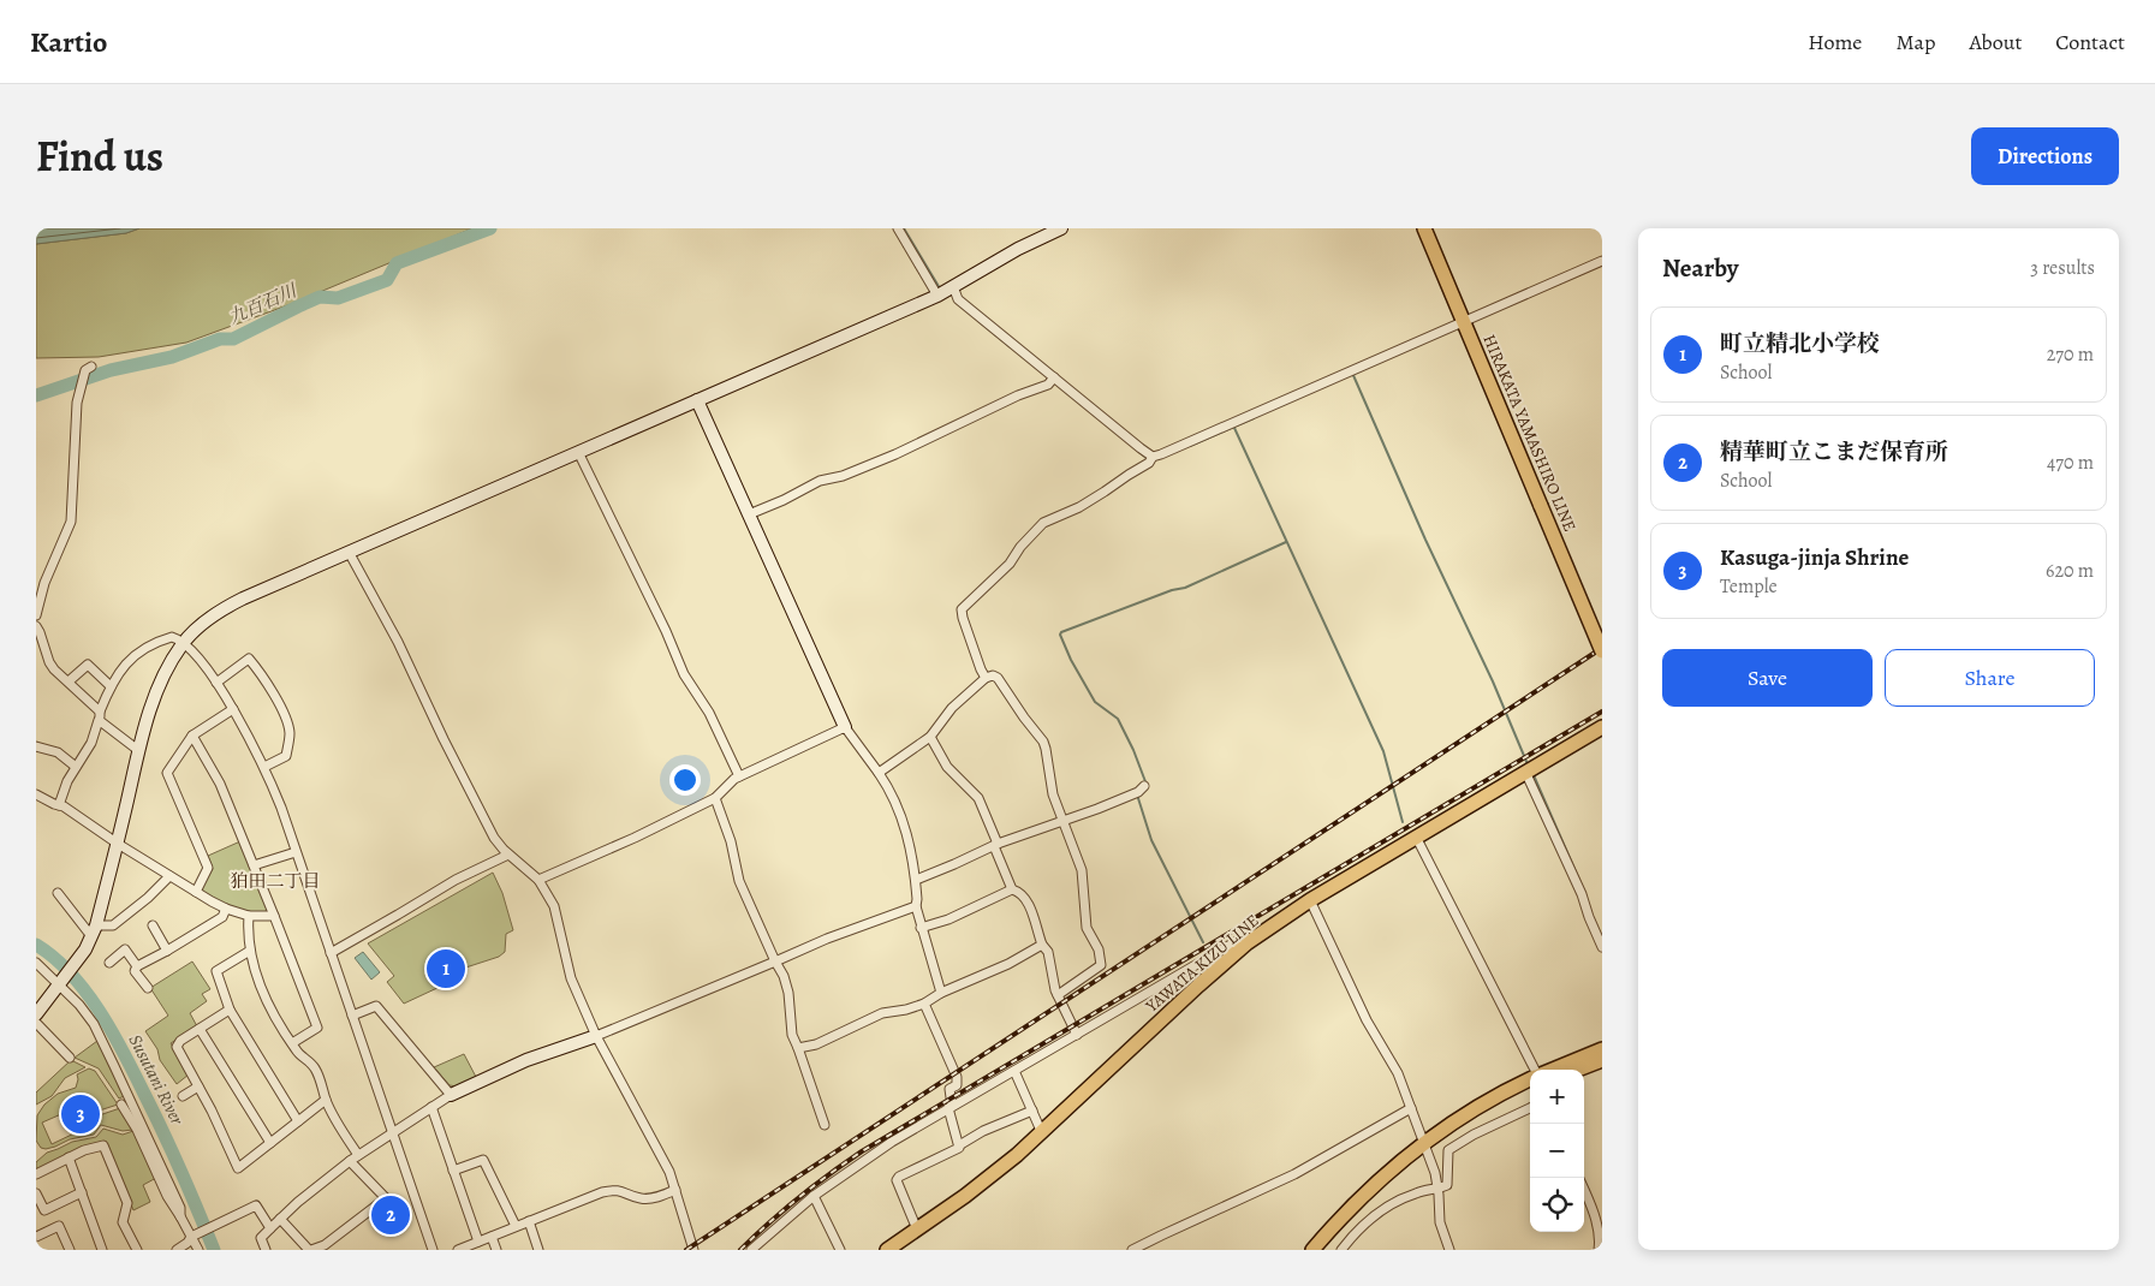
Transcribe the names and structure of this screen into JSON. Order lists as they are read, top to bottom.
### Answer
{
  "streets": {
    "main road": ["HIRAKATA YAMASHIRO LINE", "YAWATA KIZU LINE"]
  },
  "districts": ["狛田二丁目"],
  "water": ["九百石川", "Susutani River"],
  "page": {
    "header": "Kartio",
    "nav": [
      "Home",
      "Map",
      "About",
      "Contact"
    ],
    "title": "Find us",
    "buttons": [
      "Directions",
      ["Save", "Share"]
    ],
    "heading": ["Nearby", "3 results"],
    "list": [
      {
        "mark": "1",
        "name": "町立精北小学校",
        "note": "School",
        "value": "270 m"
      },
      {
        "mark": "2",
        "name": "精華町立こまだ保育所",
        "note": "School",
        "value": "470 m"
      },
      {
        "mark": "3",
        "name": "Kasuga-jinja Shrine",
        "note": "Temple",
        "value": "620 m"
      }
    ],
    "pins": ["1", "3", "2"],
    "map_buttons": ["+", "−"]
  }
}
